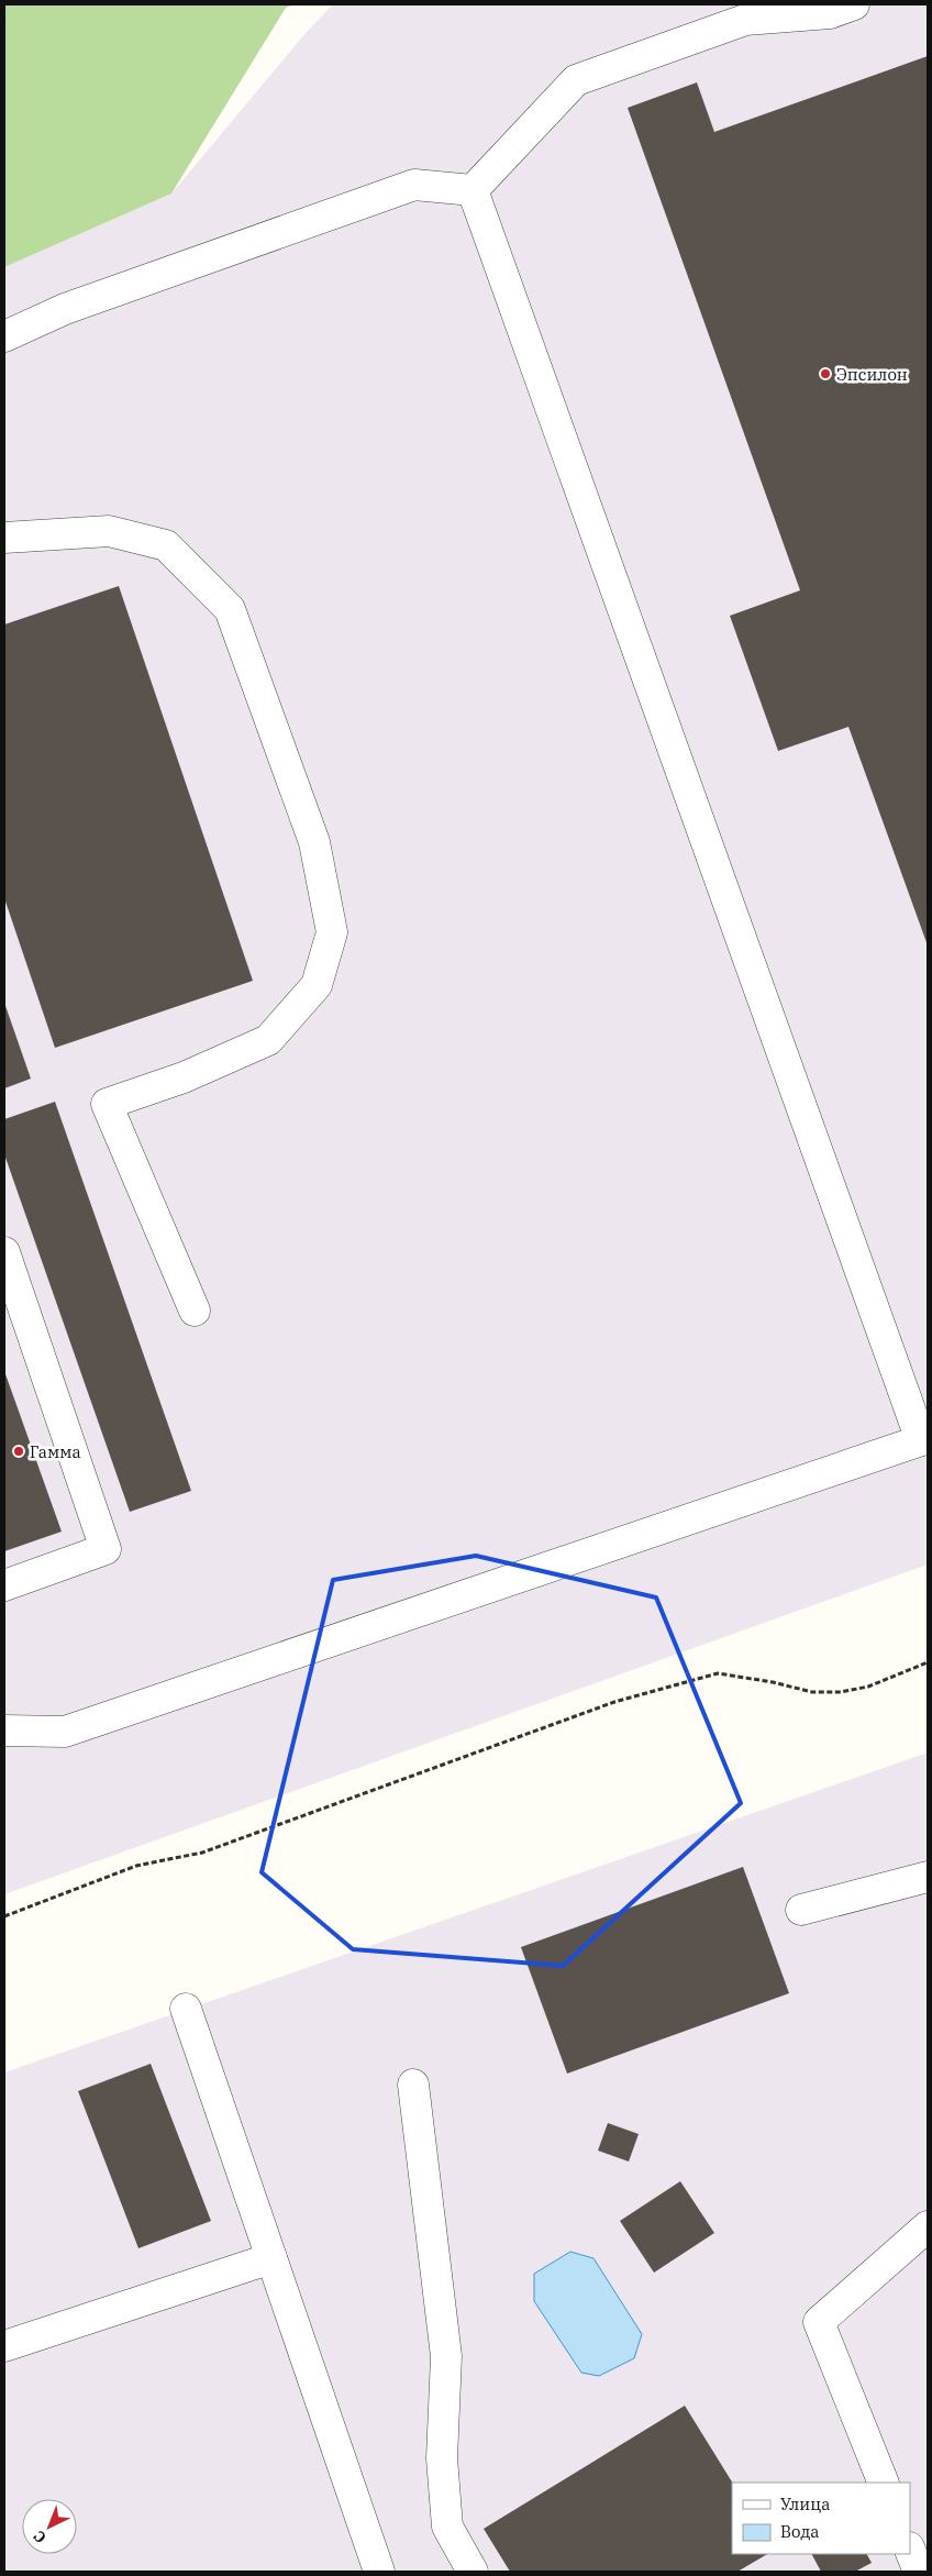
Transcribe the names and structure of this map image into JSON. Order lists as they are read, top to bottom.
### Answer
{
  "places": ["Эпсилон", "Гамма"],
  "legend": ["Улица", "Вода"],
  "north": "bottom left"
}
